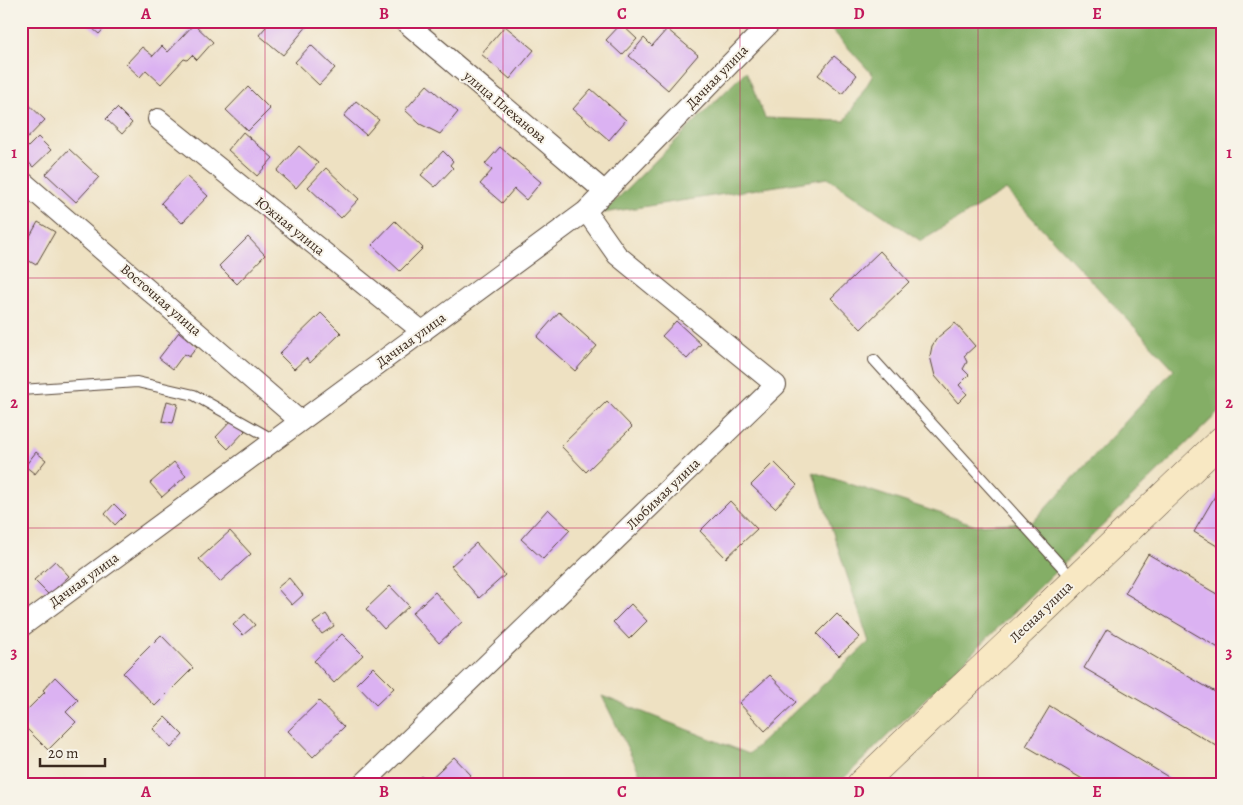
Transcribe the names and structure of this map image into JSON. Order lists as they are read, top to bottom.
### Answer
{
  "streets": {
    "main road": ["Лесная улица"],
    "street": [
      "Дачная улица",
      "улица Плеханова",
      "Южная улица",
      "Восточная улица",
      "Любимая улица"
    ]
  },
  "crossings": [
    ["Дачная улица", "улица Плеханова"],
    ["Дачная улица", "Южная улица"],
    ["Дачная улица", "Восточная улица"],
    ["Дачная улица", "Любимая улица"]
  ],
  "scale_bar": "20 m",
  "grid": {
    "columns": [
      "A",
      "B",
      "C",
      "D",
      "E"
    ],
    "rows": ["1", "2", "3"]
  }
}
